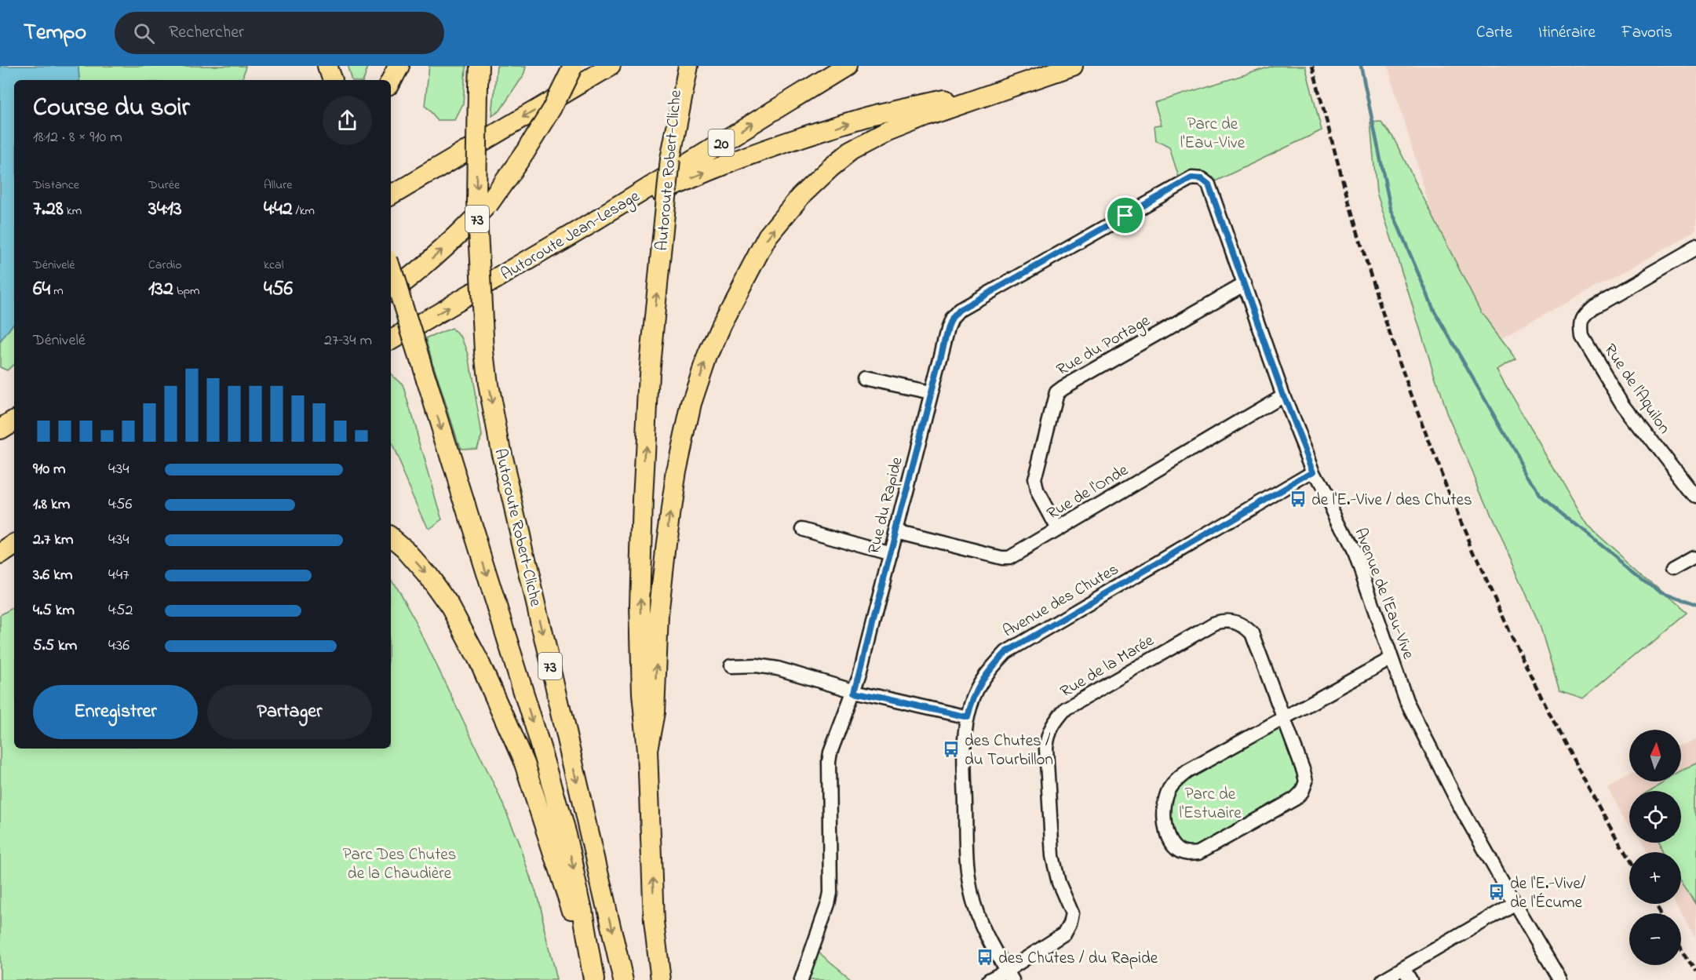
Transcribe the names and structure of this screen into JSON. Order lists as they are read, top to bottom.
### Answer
{
  "streets": {
    "highway": [
      "20",
      "Autoroute Robert-Cliche",
      "73",
      "Autoroute Jean-Lesage"
    ],
    "street": [
      "Rue du Portage",
      "Rue de l'Aquilon",
      "Rue de l'Onde",
      "Rue du Rapide",
      "Avenue de l'Eau-Vive",
      "Avenue des Chutes",
      "Rue de la Marée"
    ]
  },
  "crossings": [
    ["Rue du Portage", "Rue de l'Onde"],
    ["Rue du Portage", "Avenue de l'Eau-Vive"],
    ["Rue de l'Onde", "Rue du Rapide"],
    ["Rue de l'Onde", "Avenue de l'Eau-Vive"],
    ["Rue du Rapide", "Avenue de l'Eau-Vive"],
    ["Avenue de l'Eau-Vive", "Avenue des Chutes"],
    ["Avenue des Chutes", "Rue de la Marée"]
  ],
  "parks": ["Parc de l'Eau-Vive", "Parc de l'Estuaire", "Parc Des Chutes de la Chaudière"],
  "places": {
    "bus stop": [
      "de l'E.-Vive / des Chutes",
      "des Chutes / du Tourbillon",
      "de l'E.-Vive/ de l'Écume",
      "des Chutes / du Rapide"
    ]
  },
  "north": "top",
  "page": {
    "header": "Tempo",
    "search": "Rechercher",
    "nav": ["Carte", "Itinéraire", "Favoris"],
    "heading": ["Course du soir", "18:12 · 8 × 910 m"],
    "stats": [
      ["Distance", "7.28 km"],
      ["Durée", "34:13"],
      ["Allure", "4:42 /km"],
      ["Dénivelé", "64 m"],
      ["Cardio", "132 bpm"],
      ["kcal", "456"]
    ],
    "chart": ["Dénivelé", "27–34 m"],
    "list": [
      {
        "name": "910 m",
        "note": "4:34"
      },
      {
        "name": "1.8 km",
        "note": "4:56"
      },
      {
        "name": "2.7 km",
        "note": "4:34"
      },
      {
        "name": "3.6 km",
        "note": "4:47"
      },
      {
        "name": "4.5 km",
        "note": "4:52"
      },
      {
        "name": "5.5 km",
        "note": "4:36"
      }
    ],
    "buttons": ["Enregistrer", "Partager"],
    "map_buttons": ["+", "−"]
  }
}
